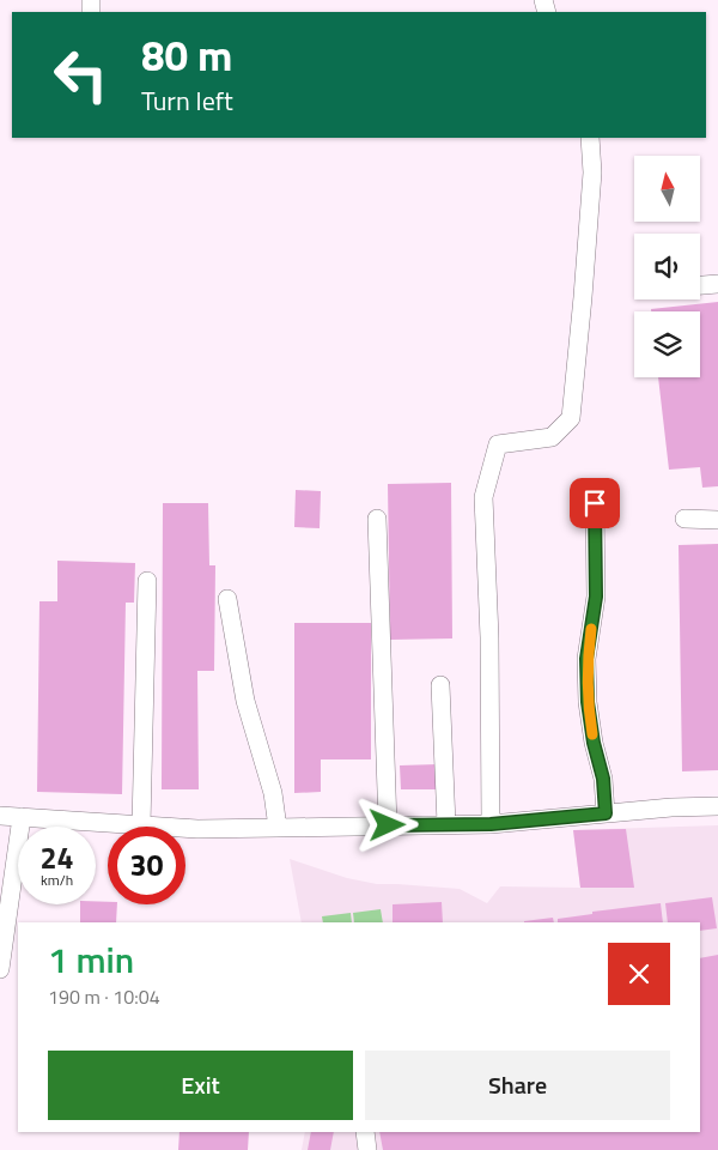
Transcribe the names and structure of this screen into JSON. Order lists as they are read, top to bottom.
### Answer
{
  "north": "top",
  "page": {
    "turn": ["80 m", "Turn left"],
    "speed": "24 km/h",
    "limit": "30",
    "heading": ["1 min", "190 m · 10:04"],
    "buttons": ["Exit", "Share"]
  }
}
